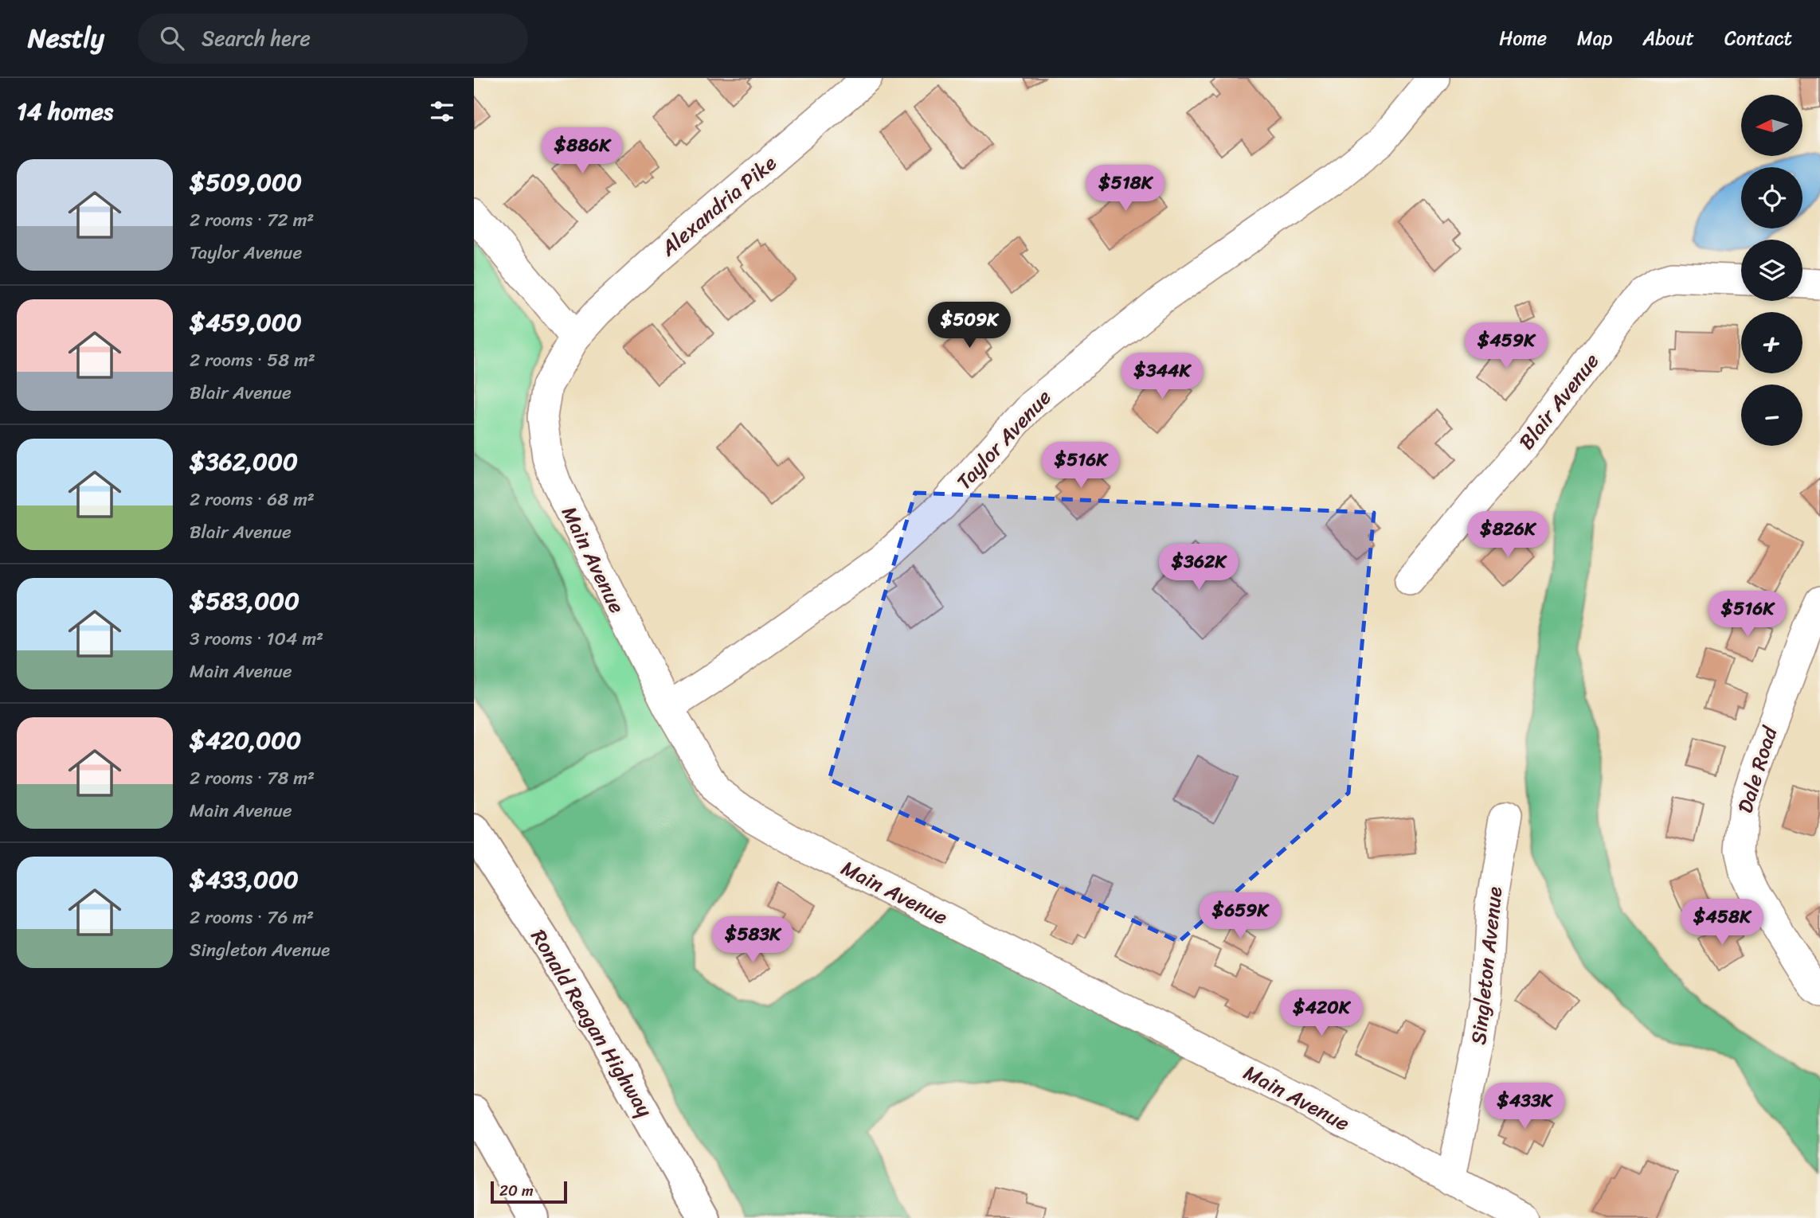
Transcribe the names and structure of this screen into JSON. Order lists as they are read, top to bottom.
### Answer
{
  "streets": {
    "highway": ["Ronald Reagan Highway"],
    "street": [
      "Alexandria Pike",
      "Blair Avenue",
      "Taylor Avenue",
      "Main Avenue",
      "Dale Road",
      "Singleton Avenue"
    ]
  },
  "crossings": [
    ["Alexandria Pike", "Main Avenue"],
    ["Taylor Avenue", "Main Avenue"],
    ["Main Avenue", "Singleton Avenue"]
  ],
  "scale_bar": "20 m",
  "north": "left",
  "page": {
    "header": "Nestly",
    "search": "Search here",
    "nav": [
      "Home",
      "Map",
      "About",
      "Contact"
    ],
    "heading": "14 homes",
    "map_buttons": ["+", "−"],
    "price": [
      "$886K",
      "$518K",
      "$509K",
      "$459K",
      "$344K",
      "$516K",
      "$826K",
      "$362K",
      "$516K",
      "$659K",
      "$458K",
      "$583K",
      "$420K",
      "$433K"
    ],
    "list": [
      {
        "name": "$509,000",
        "note": "2 rooms · 72 m² · Taylor Avenue"
      },
      {
        "name": "$459,000",
        "note": "2 rooms · 58 m² · Blair Avenue"
      },
      {
        "name": "$362,000",
        "note": "2 rooms · 68 m² · Blair Avenue"
      },
      {
        "name": "$583,000",
        "note": "3 rooms · 104 m² · Main Avenue"
      },
      {
        "name": "$420,000",
        "note": "2 rooms · 78 m² · Main Avenue"
      },
      {
        "name": "$433,000",
        "note": "2 rooms · 76 m² · Singleton Avenue"
      }
    ],
    "scale": "20 m"
  }
}
